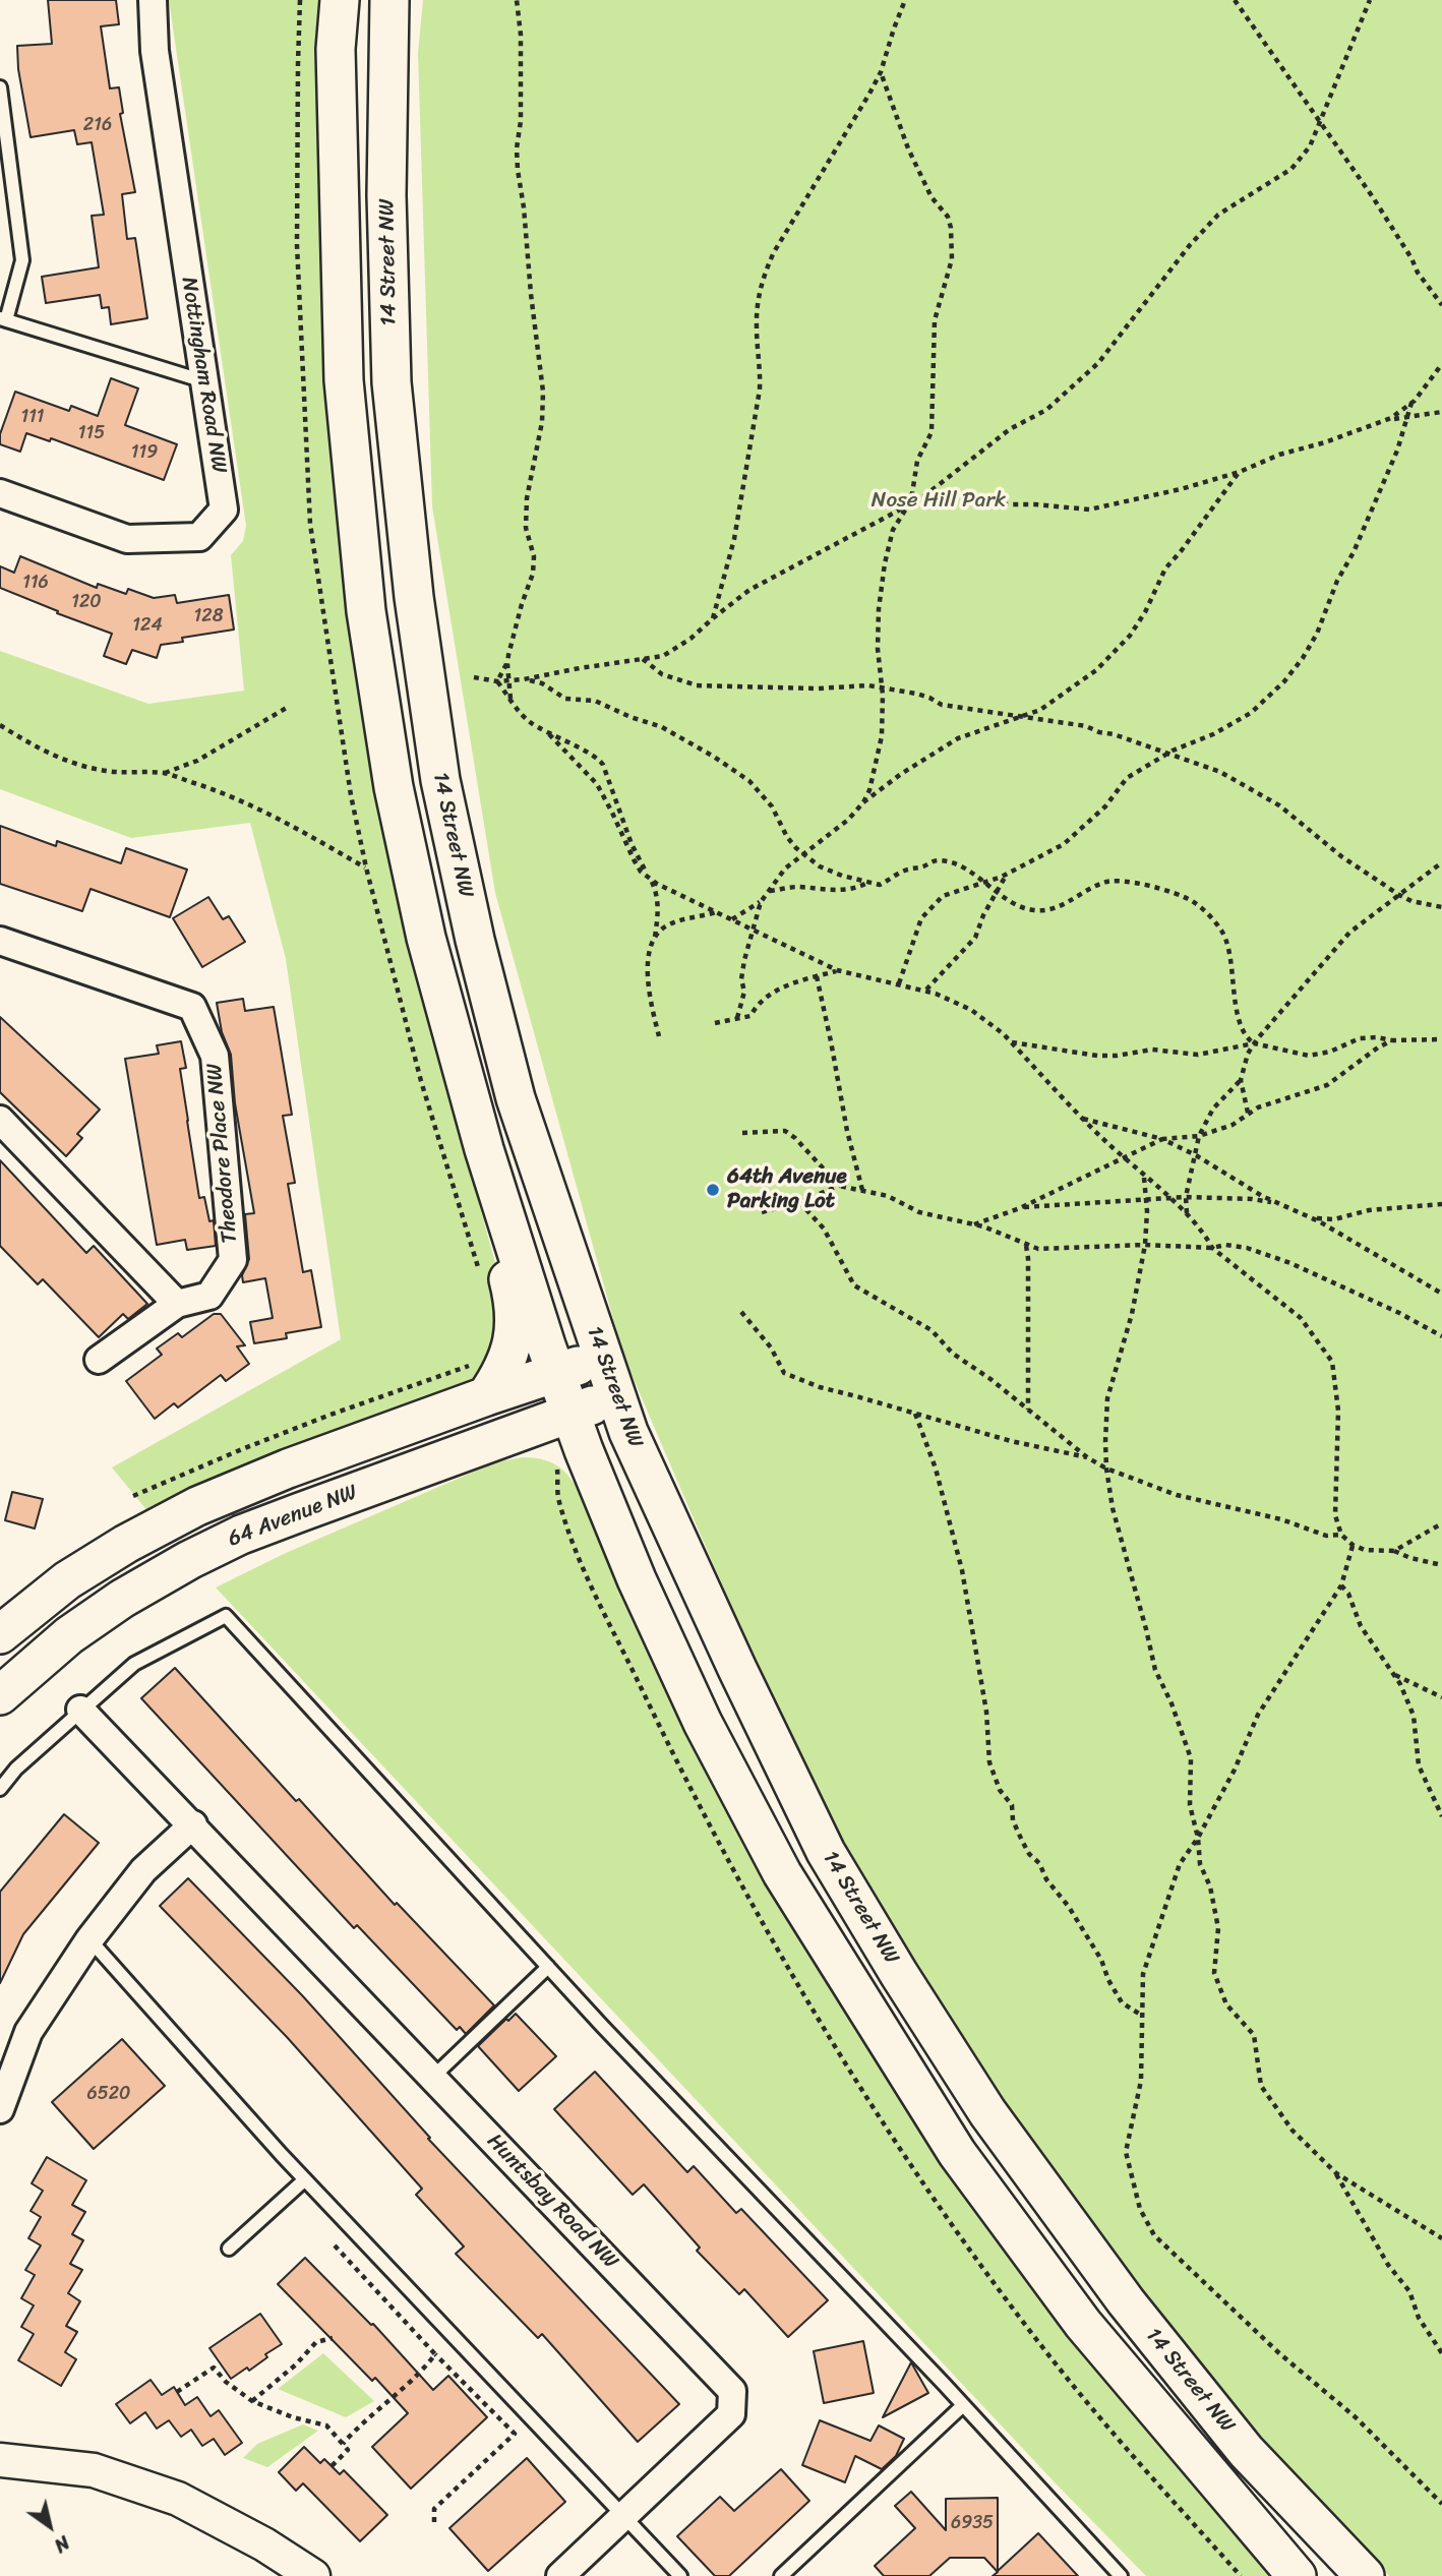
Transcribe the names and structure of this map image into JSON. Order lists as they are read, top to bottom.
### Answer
{
  "streets": {
    "main road": ["14 Street NW", "64 Avenue NW"],
    "street": ["Nottingham Road NW", "Theodore Place NW", "Huntsbay Road NW"]
  },
  "crossings": [
    ["14 Street NW", "64 Avenue NW"]
  ],
  "parks": ["Nose Hill Park"],
  "places": ["64th Avenue Parking Lot"],
  "house_numbers": [
    "216",
    "111",
    "115",
    "119",
    "116",
    "120",
    "128",
    "124",
    "6520",
    "6935"
  ],
  "north": "bottom right"
}
